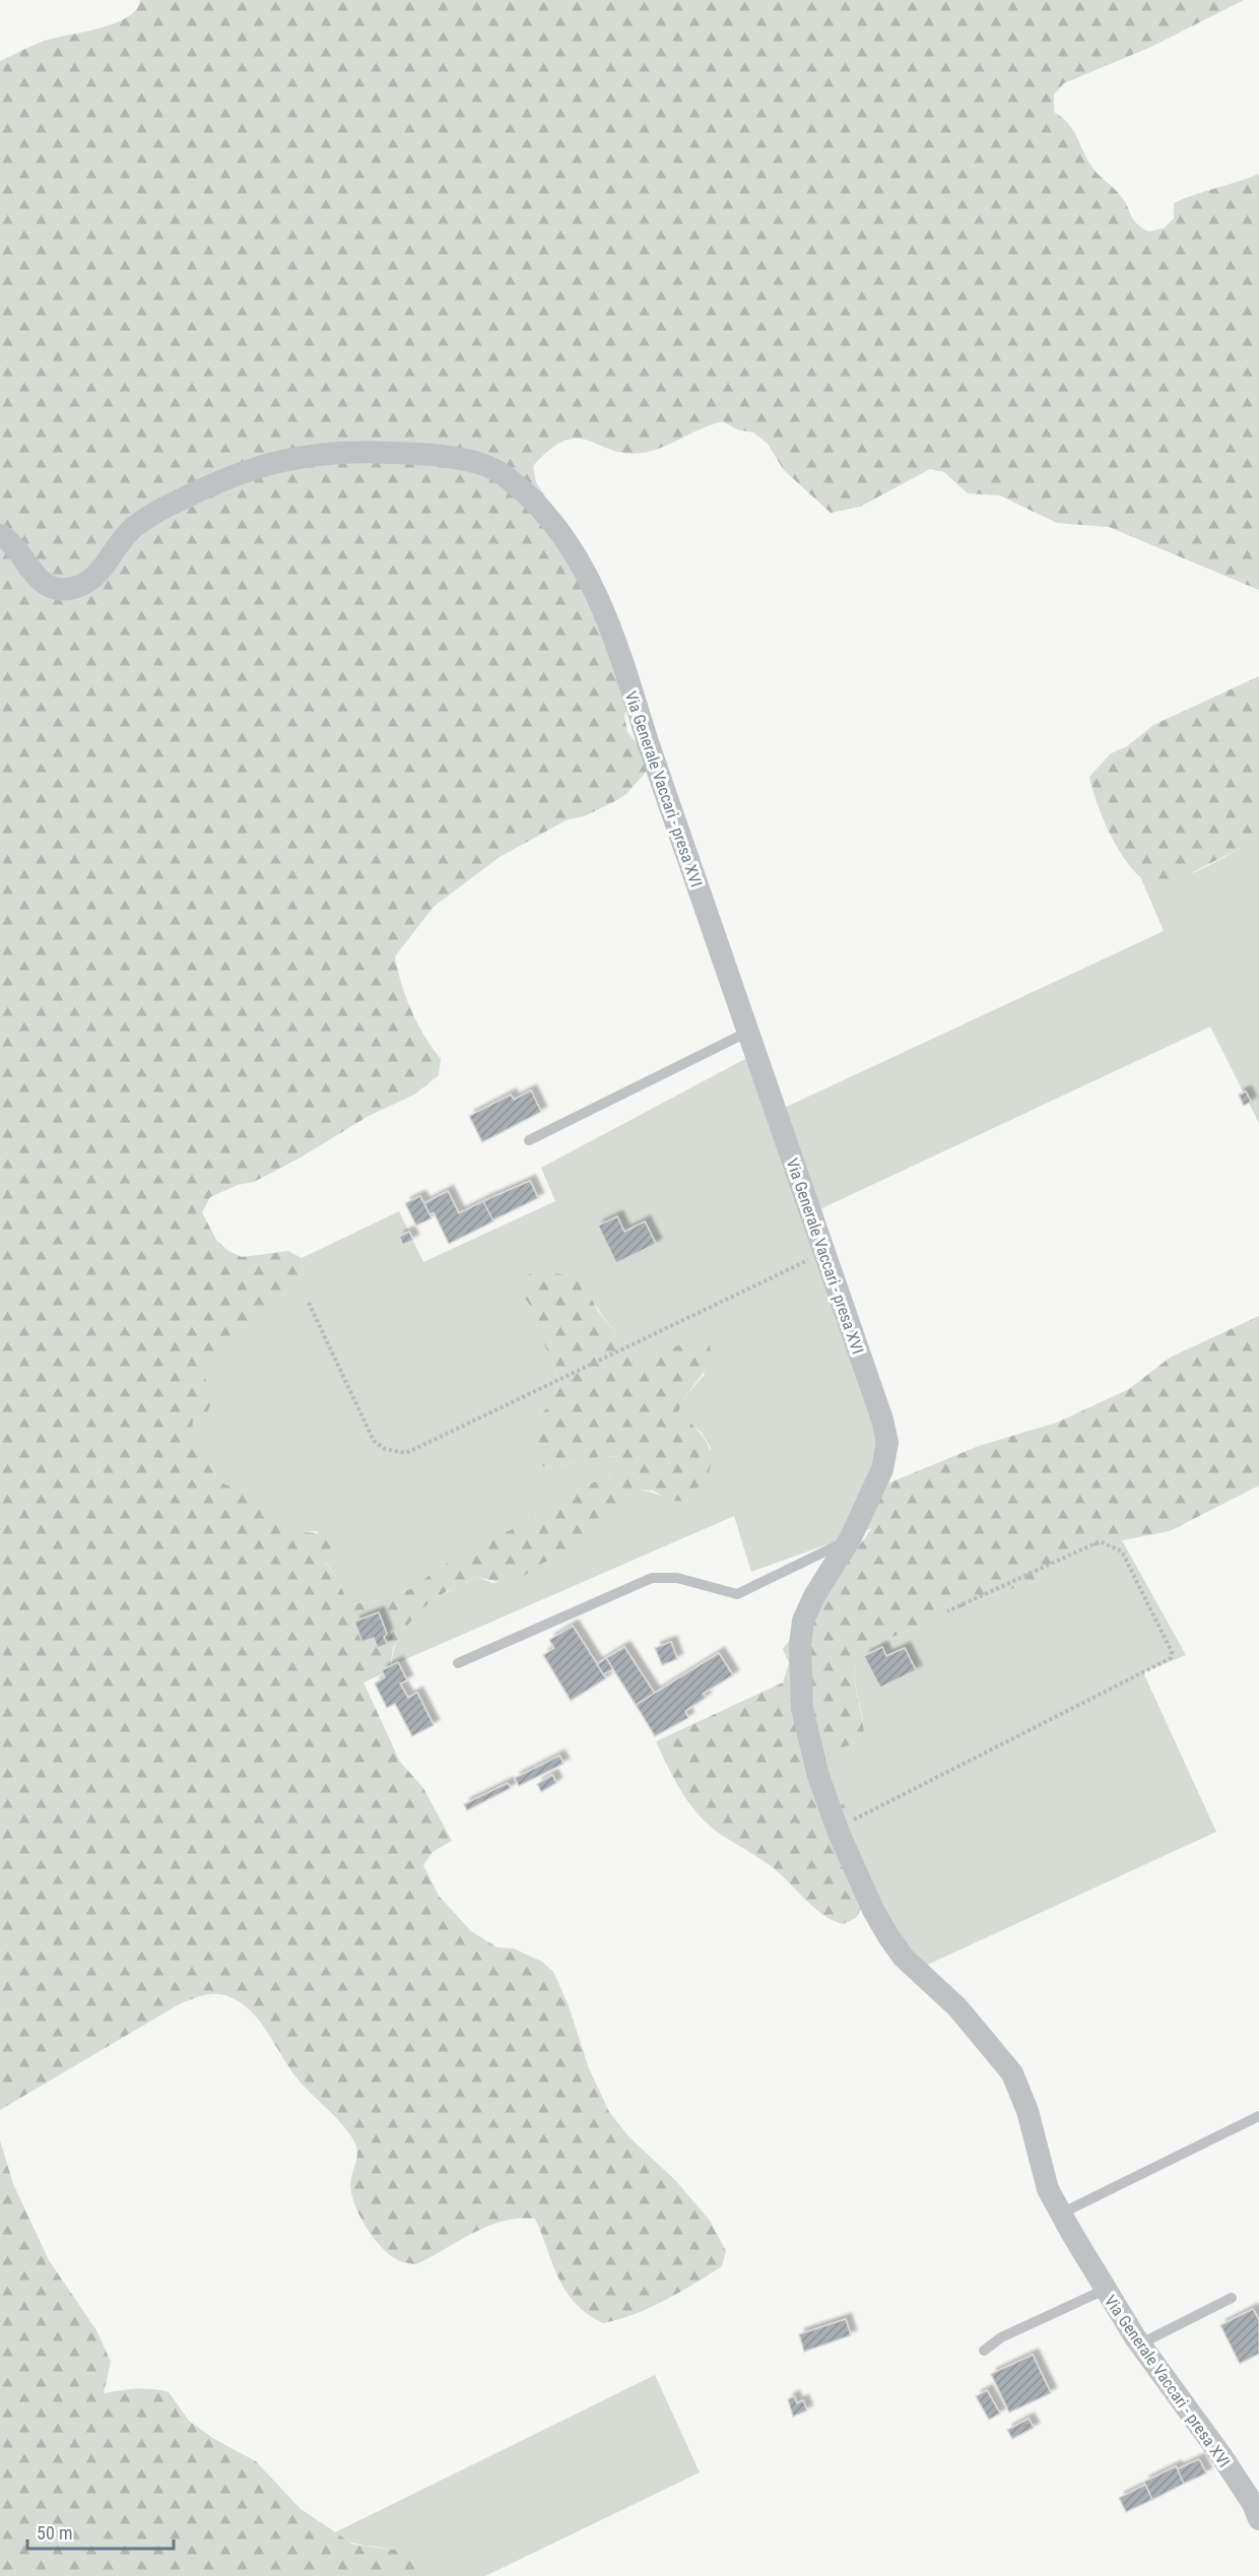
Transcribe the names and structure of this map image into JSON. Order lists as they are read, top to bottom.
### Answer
{
  "streets": {
    "street": ["Via Generale Vaccari - presa XVI"]
  },
  "scale_bar": "50 m"
}
